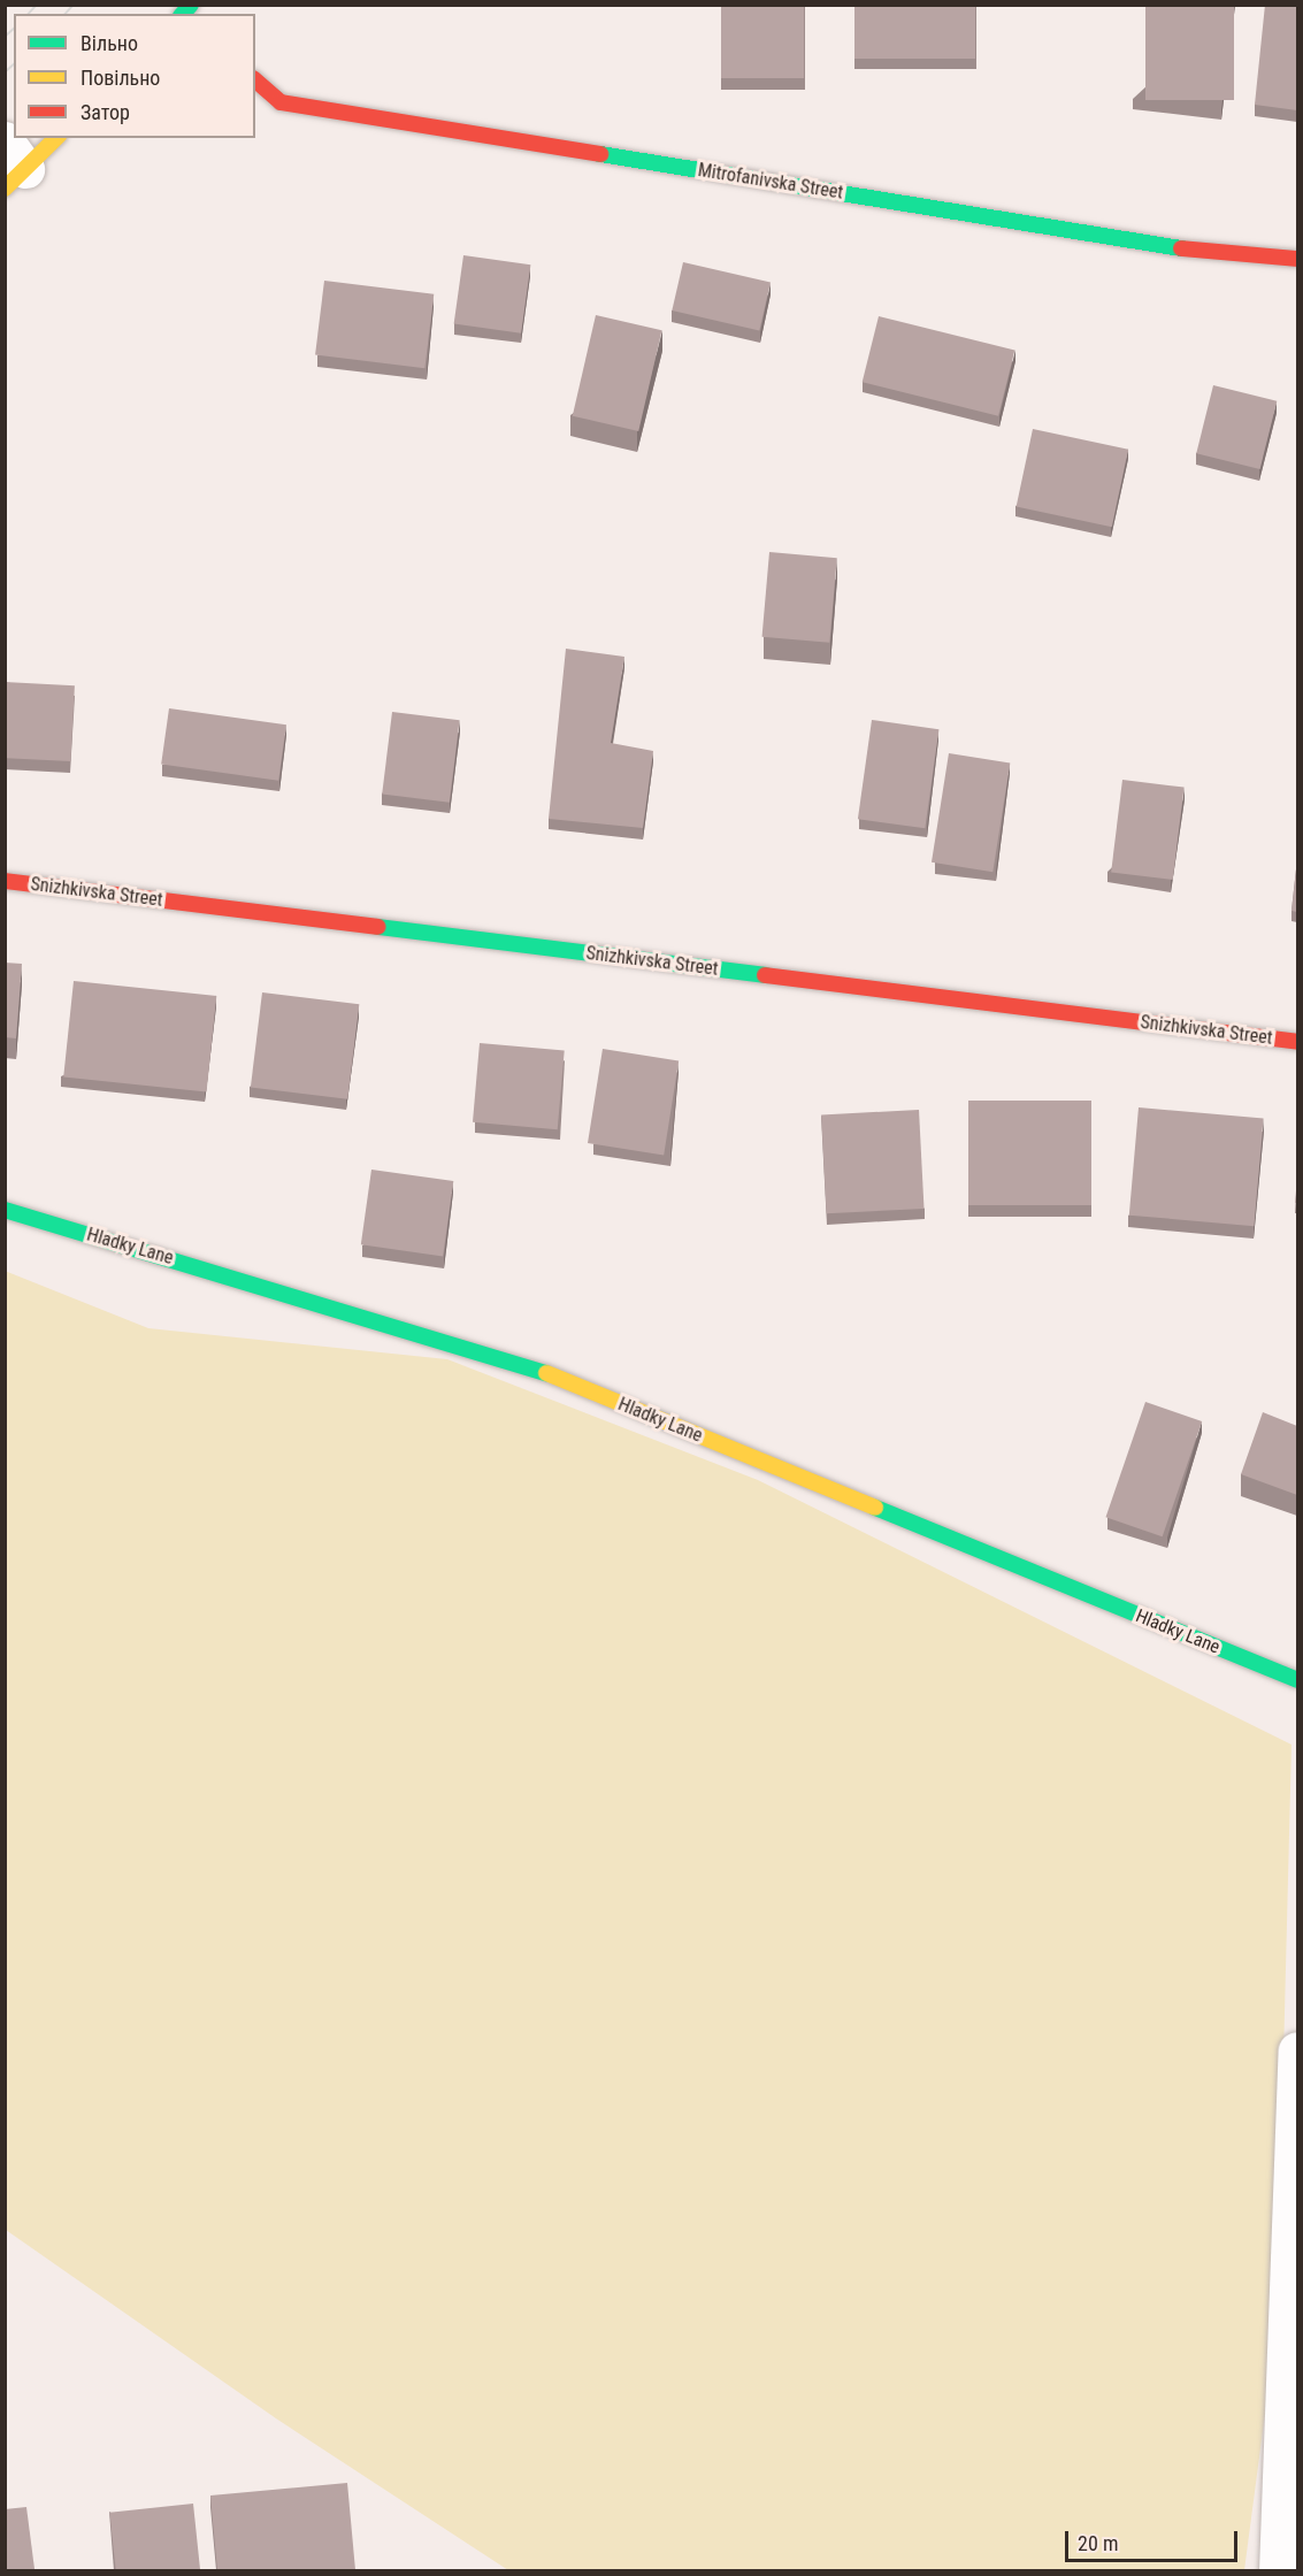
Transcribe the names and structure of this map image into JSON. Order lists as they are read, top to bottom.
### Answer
{
  "streets": {
    "street": ["Mitrofanivska Street", "Snizhkivska Street", "Hladky Lane"]
  },
  "legend": ["Вільно", "Повільно", "Затор"],
  "scale_bar": "20 m"
}
